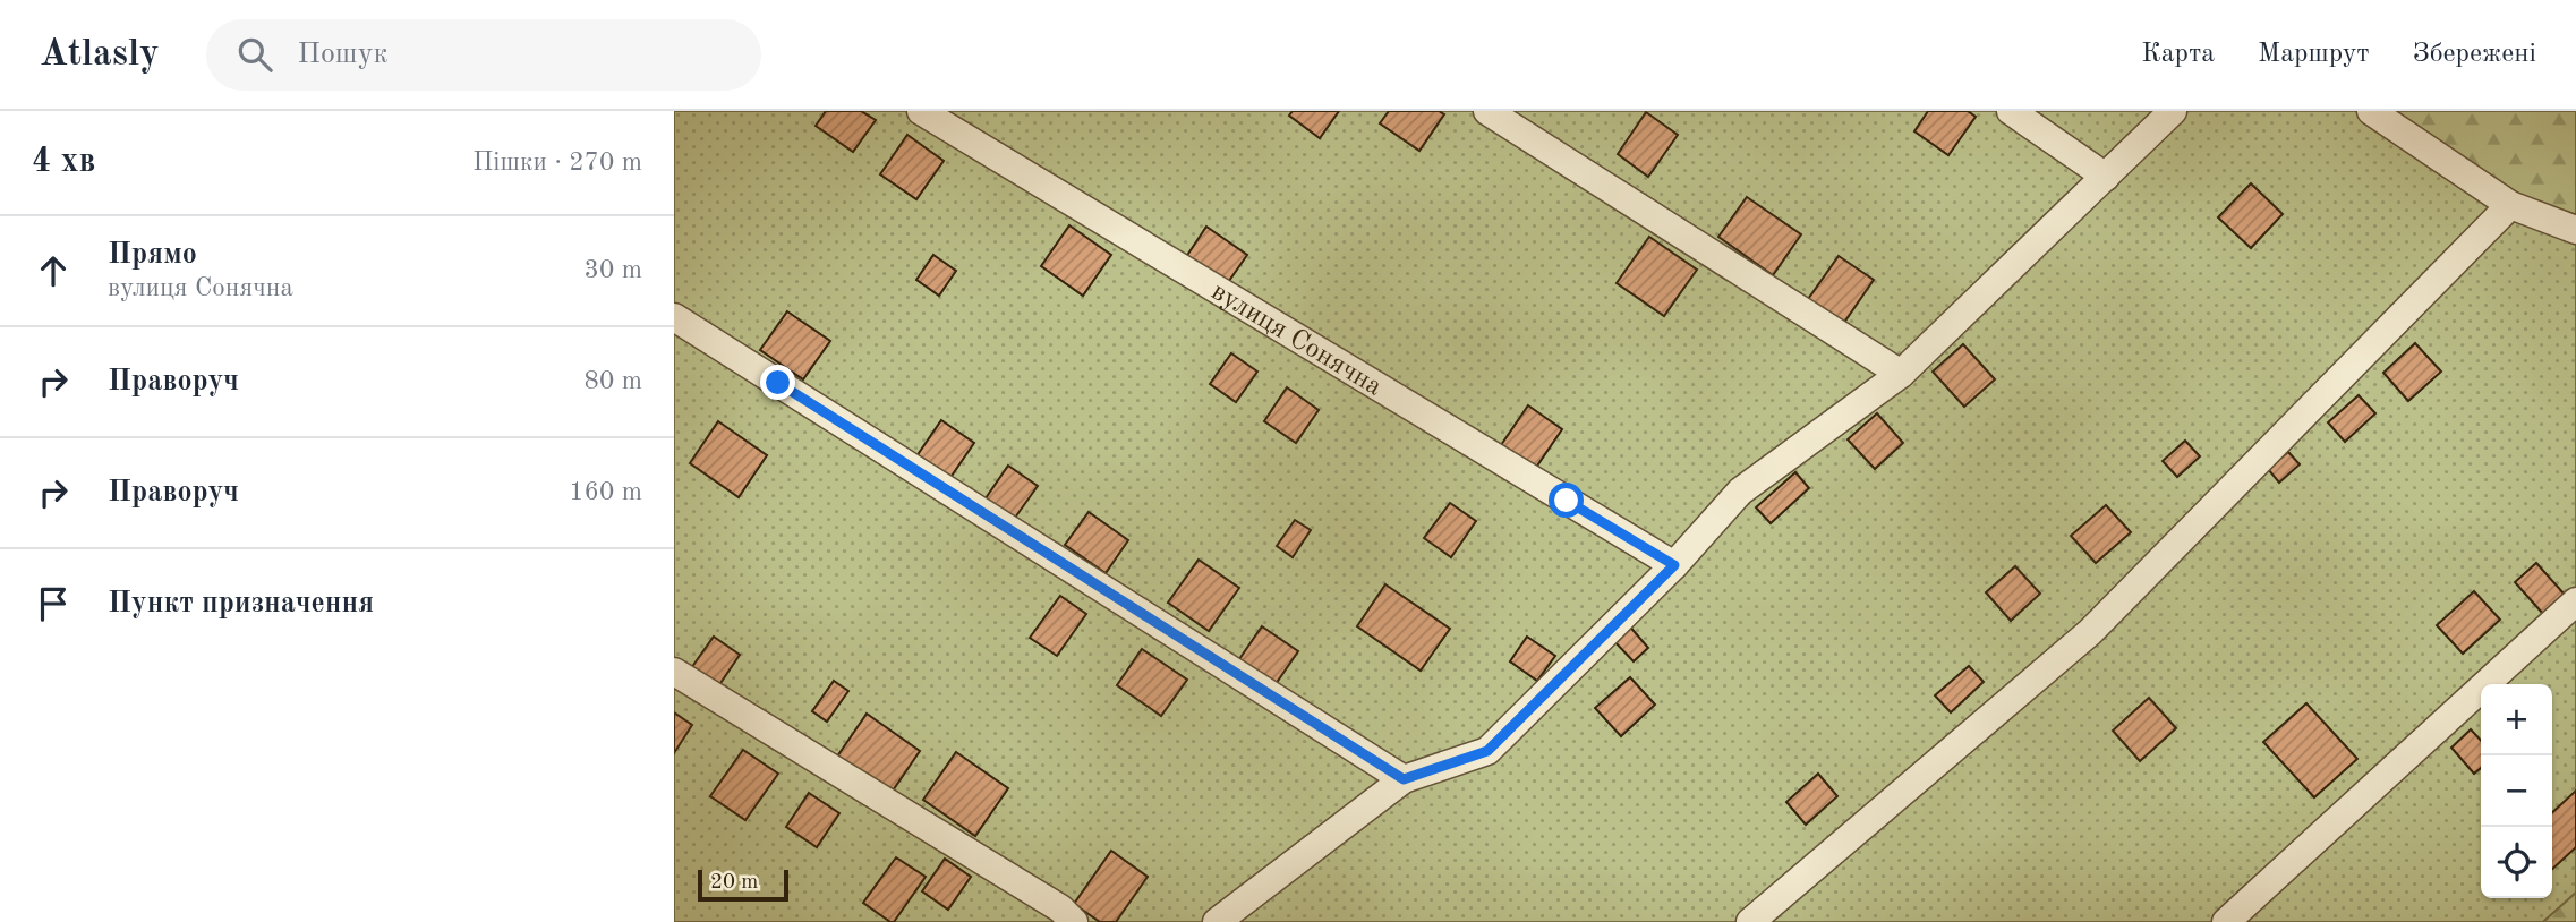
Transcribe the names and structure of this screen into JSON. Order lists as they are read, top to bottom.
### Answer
{
  "streets": {
    "street": ["вулиця Сонячна"]
  },
  "scale_bar": "20 m",
  "page": {
    "header": "Atlasly",
    "search": "Пошук",
    "nav": ["Карта", "Маршрут", "Збережені"],
    "heading": ["4 хв", "Пішки · 270 m"],
    "list": [
      ["Прямо", "вулиця Сонячна", "30 m"],
      ["Праворуч", "80 m"],
      ["Праворуч", "160 m"],
      "Пункт призначення"
    ],
    "map_buttons": ["+", "−"],
    "scale": "20 m"
  }
}
